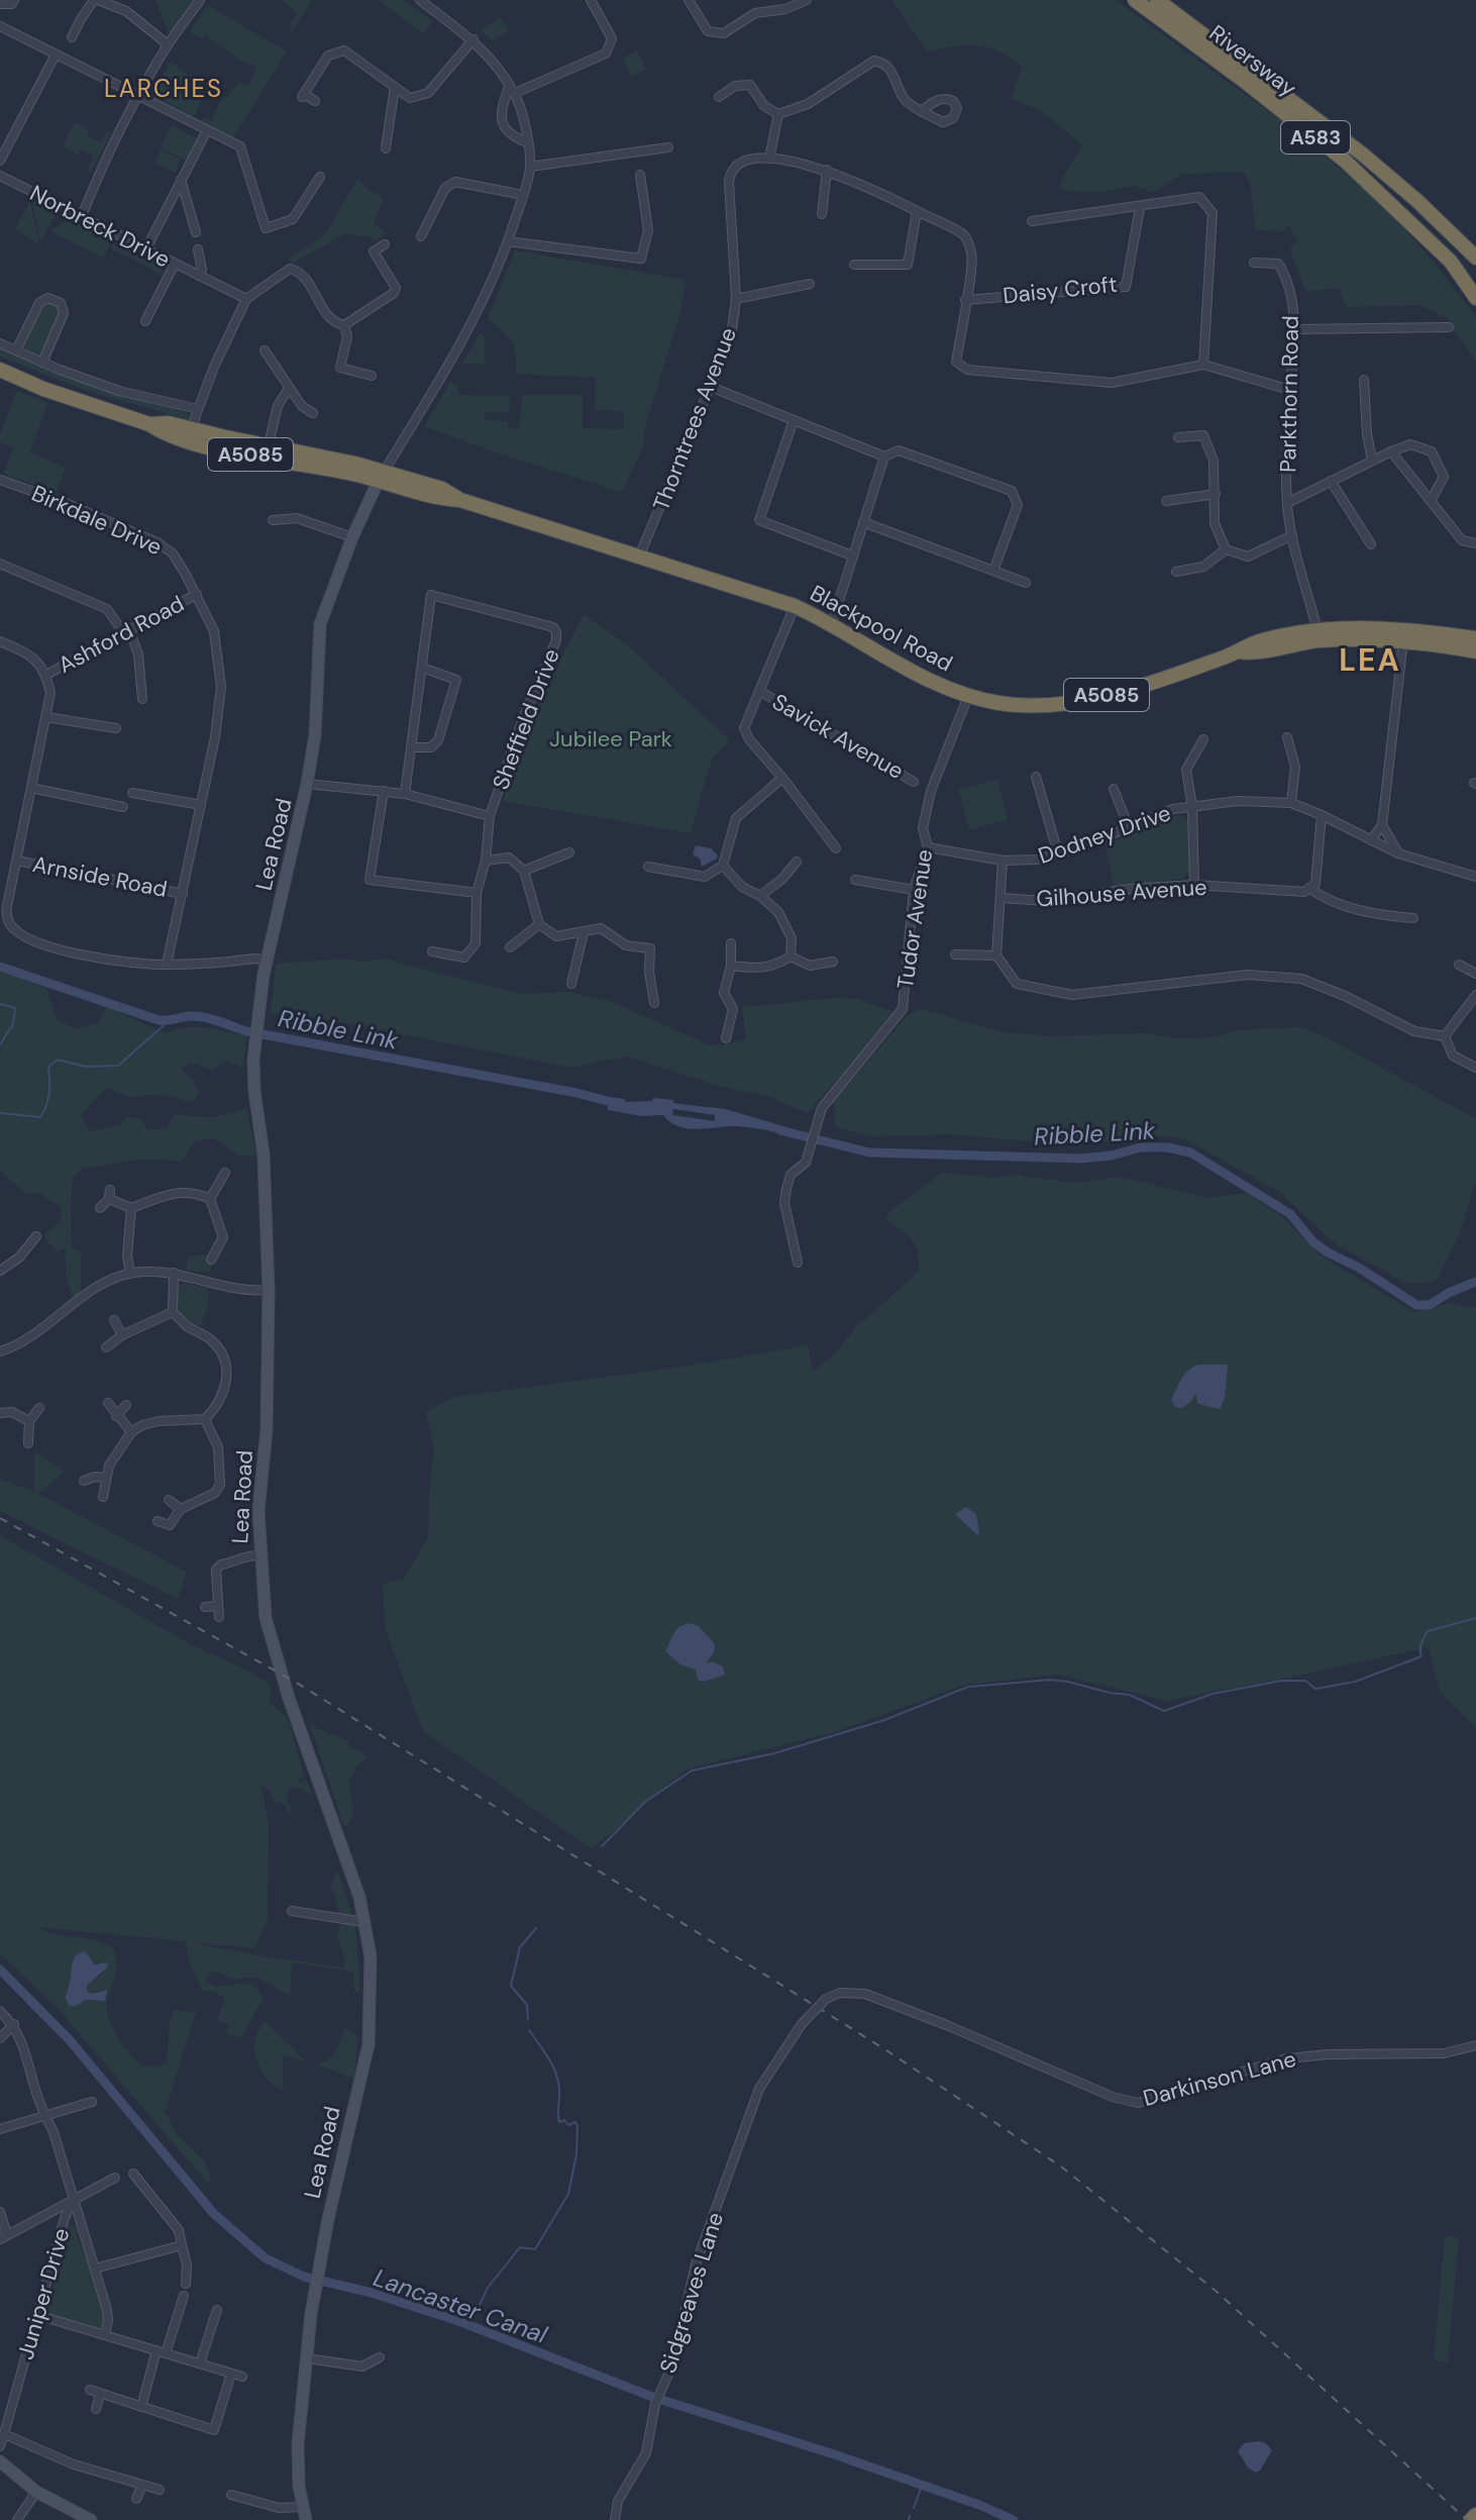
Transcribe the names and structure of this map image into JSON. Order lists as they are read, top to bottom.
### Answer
{
  "streets": {
    "highway": [
      "Riversway",
      "A583",
      "A5085",
      "Blackpool Road"
    ],
    "street": [
      "Norbreck Drive",
      "Daisy Croft",
      "Parkthorn Road",
      "Thorntrees Avenue",
      "Birkdale Drive",
      "Ashford Road",
      "Sheffield Drive",
      "Savick Avenue",
      "Dodney Drive",
      "Lea Road",
      "Arnside Road",
      "Gilhouse Avenue",
      "Tudor Avenue",
      "Darkinson Lane",
      "Sidgreaves Lane",
      "Juniper Drive"
    ]
  },
  "crossings": [
    ["Parkthorn Road", "Blackpool Road"],
    ["Thorntrees Avenue", "Blackpool Road"],
    ["Birkdale Drive", "Ashford Road"],
    ["Birkdale Drive", "Arnside Road"],
    ["Blackpool Road", "Lea Road"],
    ["Blackpool Road", "Tudor Avenue"],
    ["Dodney Drive", "Tudor Avenue"],
    ["Darkinson Lane", "Sidgreaves Lane"]
  ],
  "districts": ["LARCHES", "LEA"],
  "water": ["Ribble Link", "Lancaster Canal"],
  "parks": ["Jubilee Park"]
}
